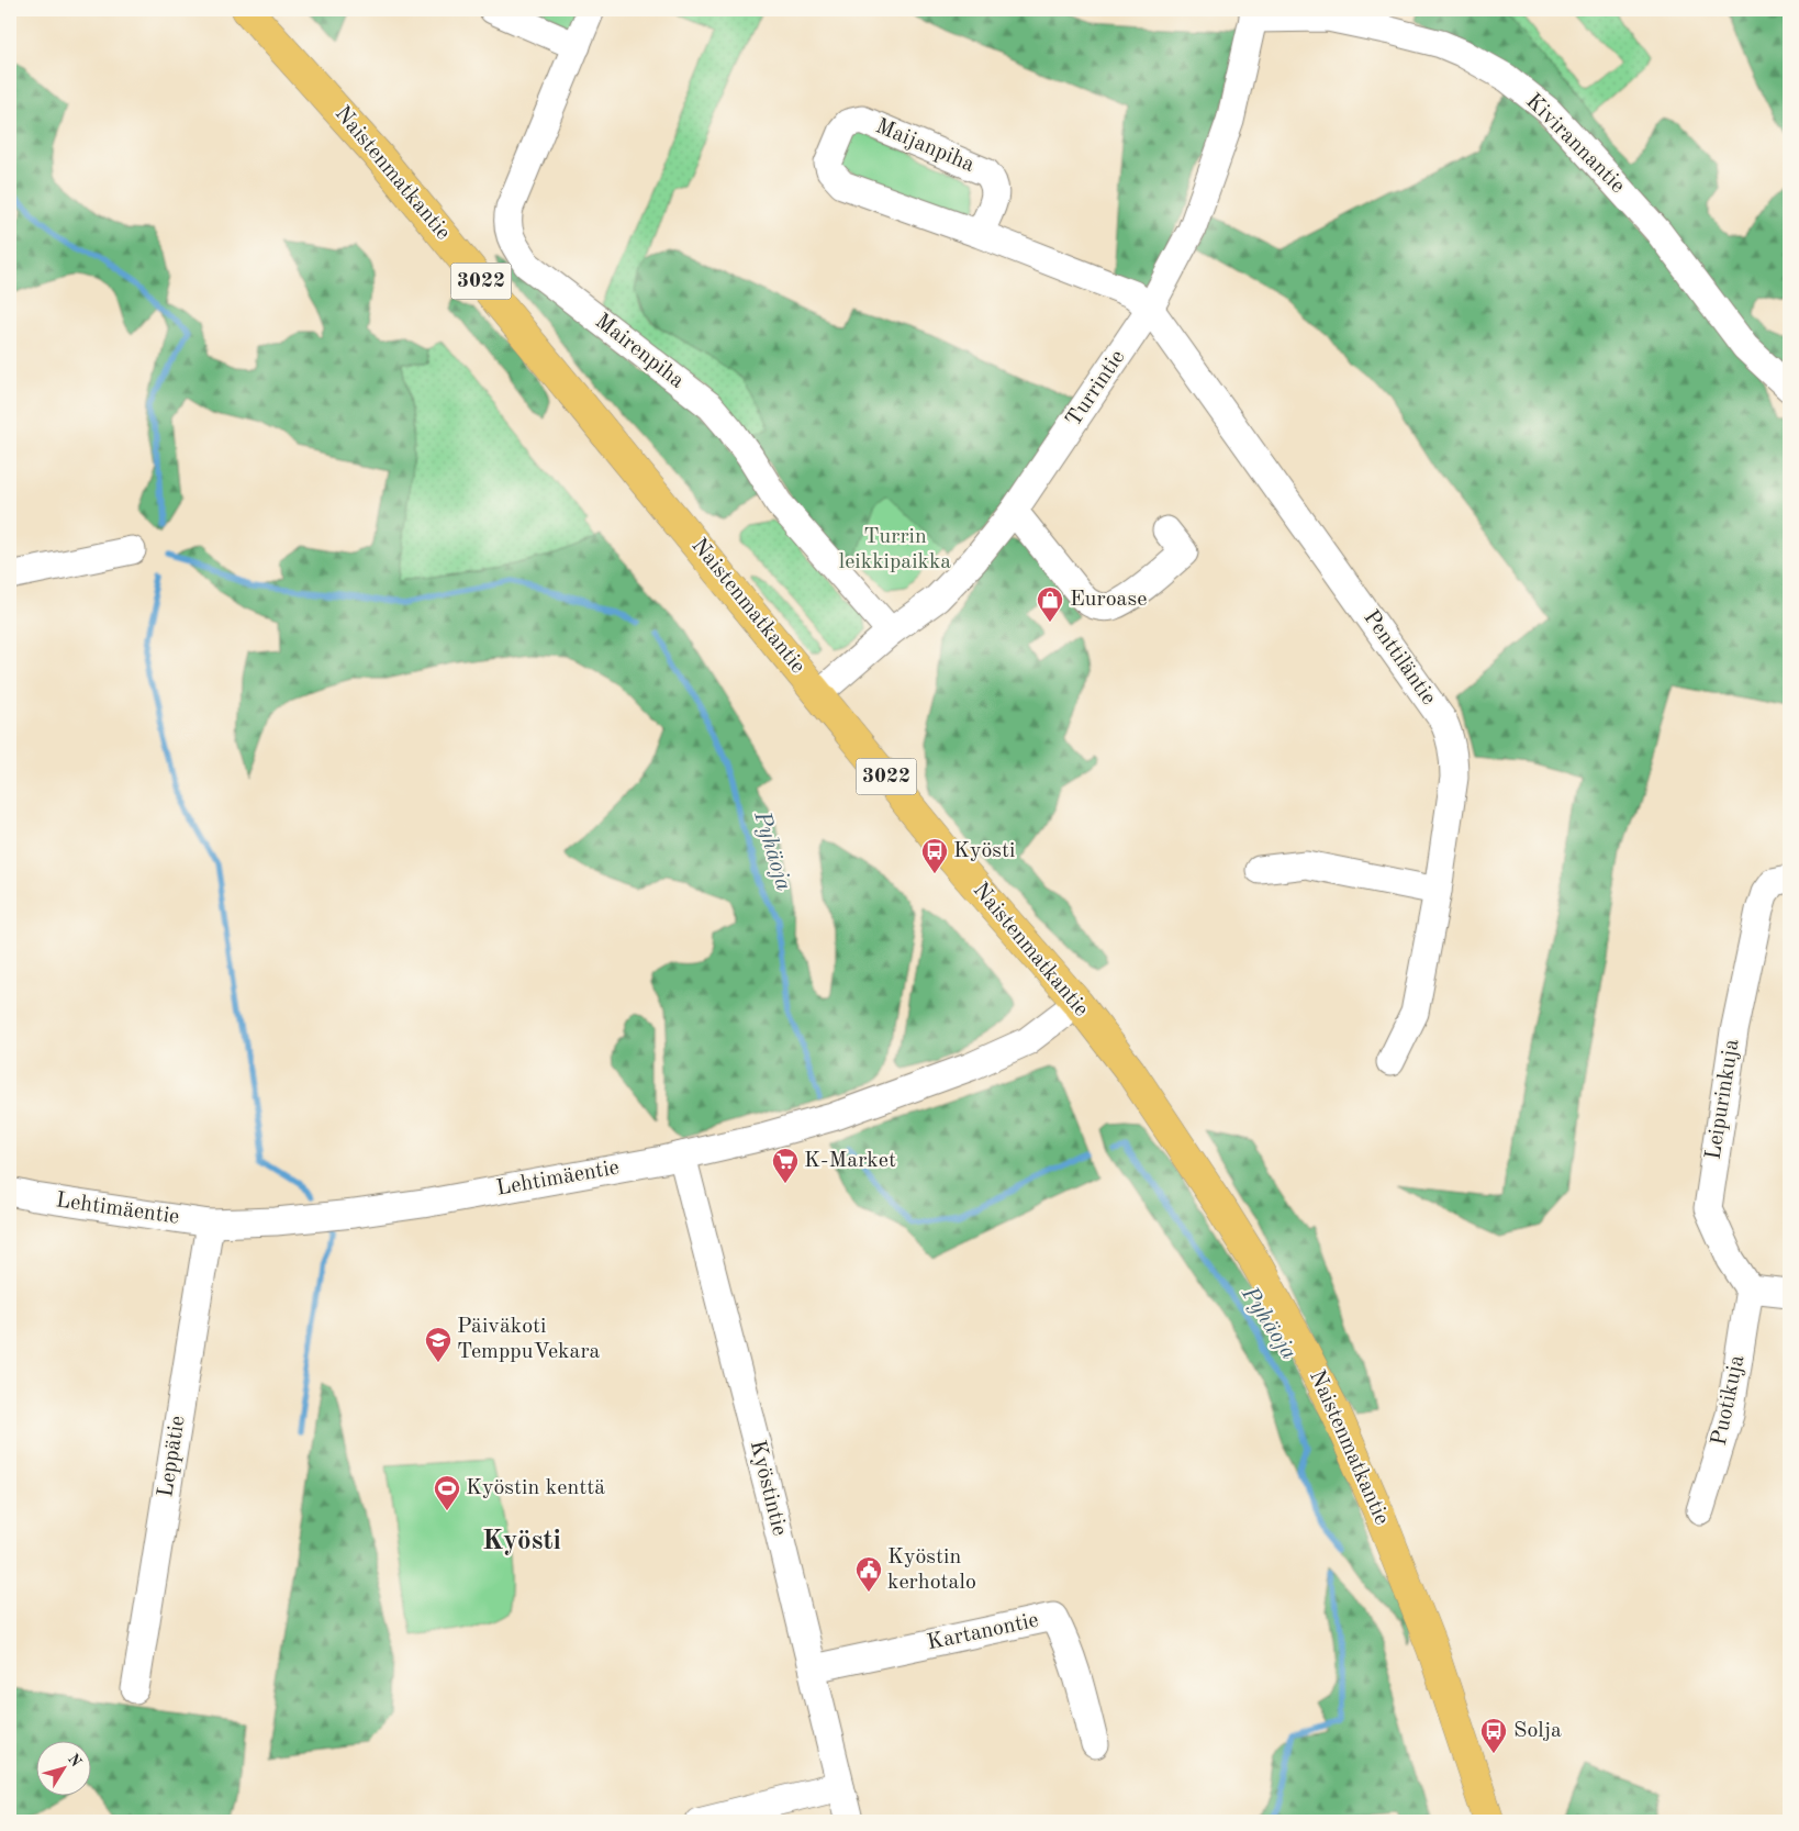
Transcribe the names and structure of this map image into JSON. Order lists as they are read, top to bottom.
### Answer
{
  "streets": {
    "main road": ["Naistenmatkantie", "3022"],
    "street": [
      "Kivirannantie",
      "Maijanpiha",
      "Mairenpiha",
      "Turrintie",
      "Penttiläntie",
      "Leipurinkuja",
      "Lehtimäentie",
      "Puotikuja",
      "Leppätie",
      "Kyöstintie",
      "Kartanontie"
    ]
  },
  "crossings": [
    ["Kivirannantie", "Turrintie"],
    ["Maijanpiha", "Turrintie"],
    ["Maijanpiha", "Penttiläntie"],
    ["Naistenmatkantie", "Turrintie"],
    ["Naistenmatkantie", "Lehtimäentie"],
    ["Mairenpiha", "Turrintie"],
    ["Turrintie", "Penttiläntie"],
    ["Leipurinkuja", "Puotikuja"],
    ["Lehtimäentie", "Leppätie"],
    ["Lehtimäentie", "Kyöstintie"],
    ["Kyöstintie", "Kartanontie"]
  ],
  "districts": ["Kyösti"],
  "water": ["Pyhäoja"],
  "parks": ["Turrin leikkipaikka"],
  "places": {
    "shop": ["Euroase"],
    "bus stop": ["Kyösti", "Solja"],
    "supermarket": ["K-Market"],
    "school or university": ["Päiväkoti TemppuVekara"],
    "sports": ["Kyöstin kenttä"],
    "public building": ["Kyöstin kerhotalo"]
  },
  "north": "top right"
}
